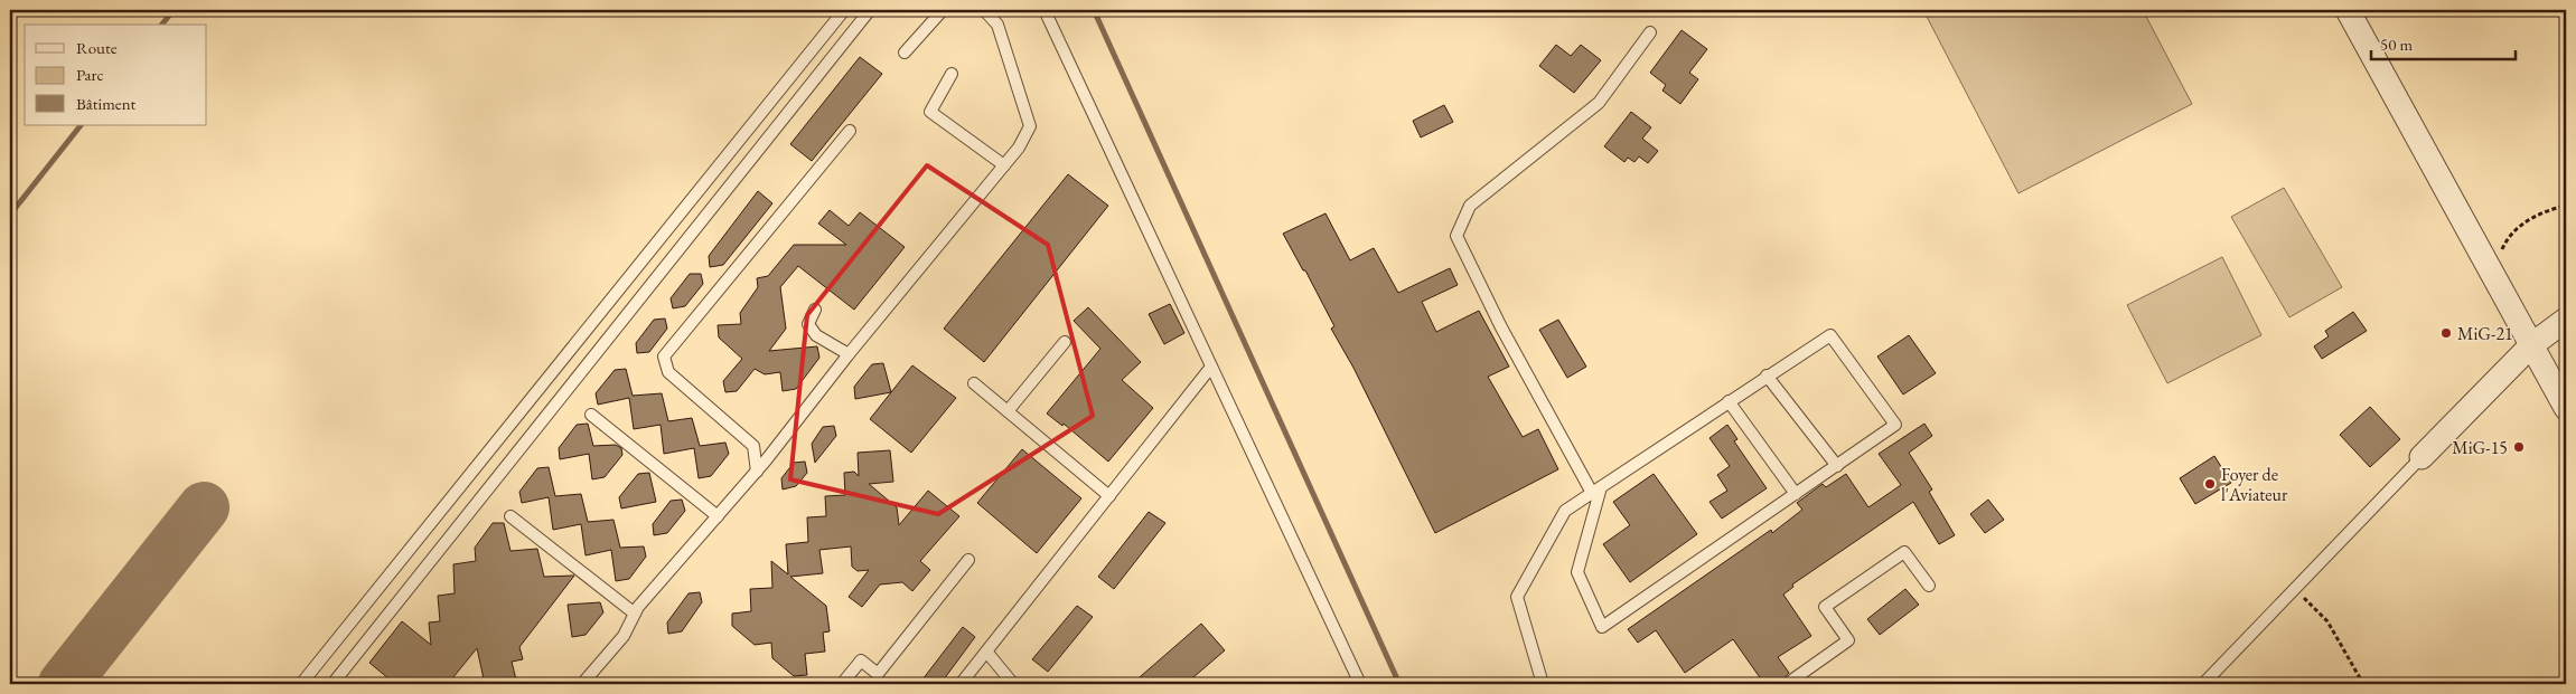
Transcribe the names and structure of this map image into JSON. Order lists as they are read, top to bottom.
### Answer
{
  "places": ["MiG-21", "MiG-15", "Foyer de l'Aviateur"],
  "legend": ["Route", "Parc", "Bâtiment"],
  "scale_bar": "50 m"
}
